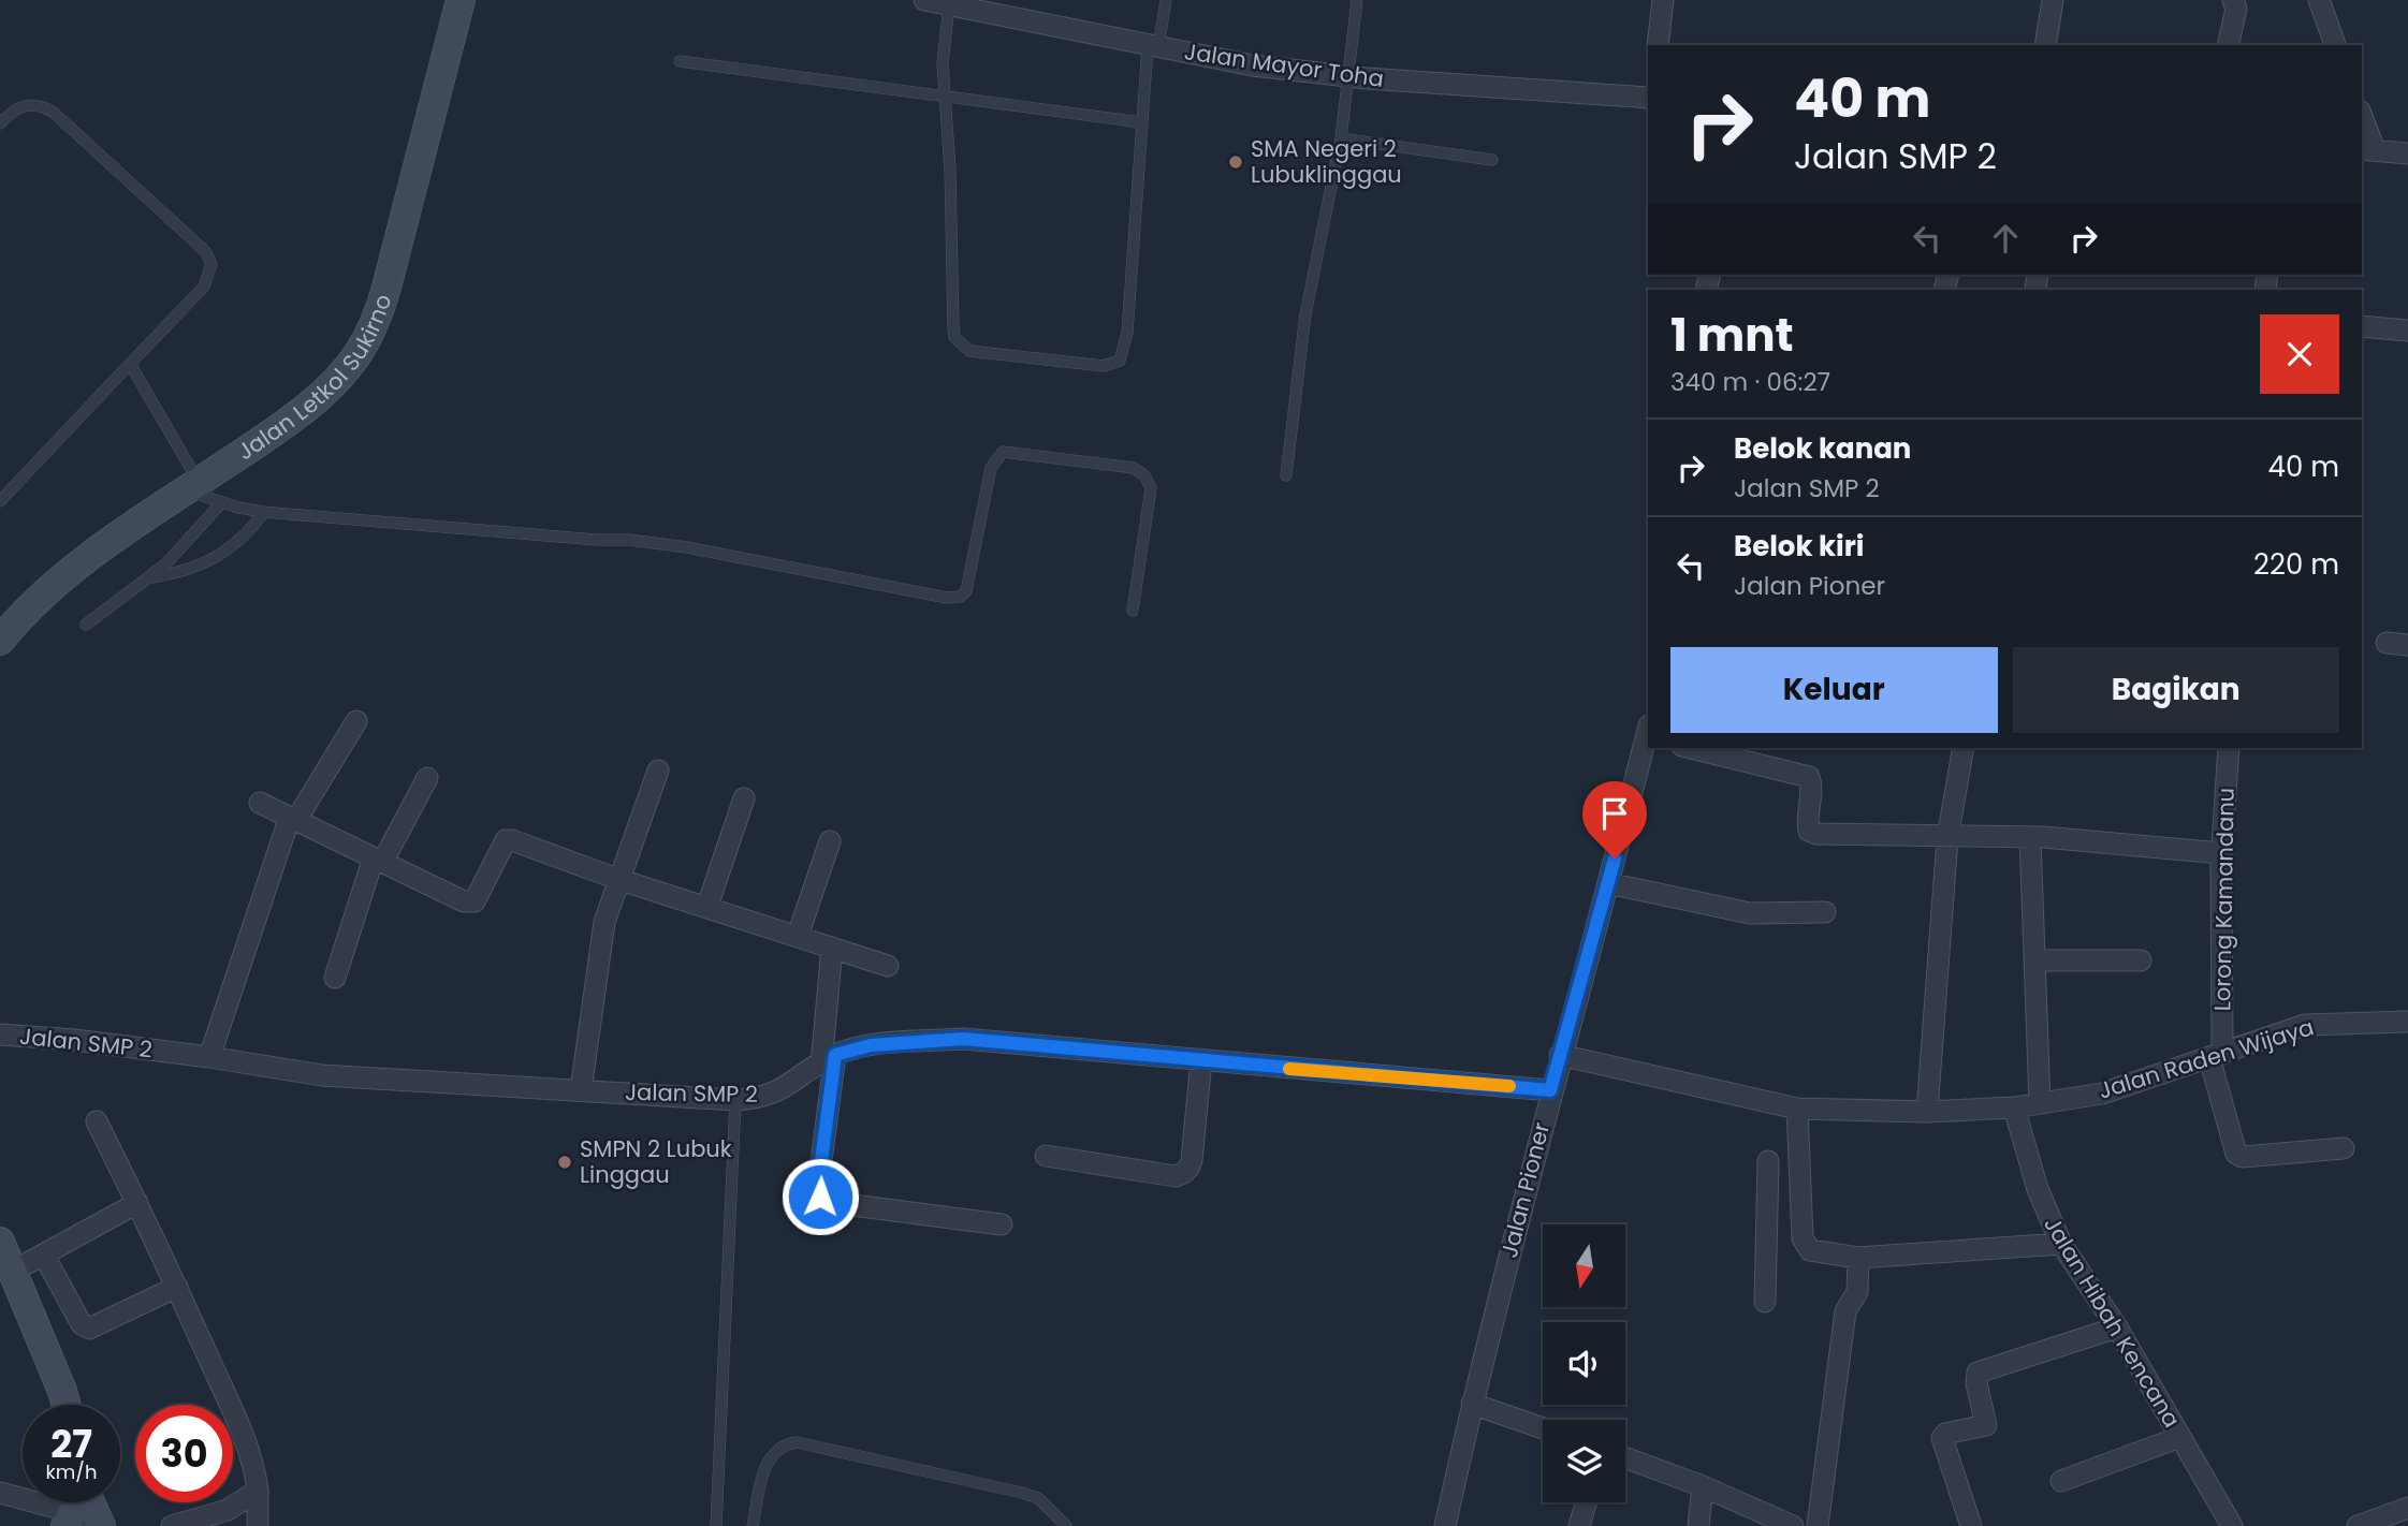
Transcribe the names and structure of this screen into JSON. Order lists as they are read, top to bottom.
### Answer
{
  "streets": {
    "main road": ["Jalan Letkol Sukirno"],
    "street": [
      "Jalan Mayor Toha",
      "Lorong Kamandanu",
      "Jalan SMP 2",
      "Jalan Raden Wijaya",
      "Jalan Pioner",
      "Jalan Hibah Kencana"
    ]
  },
  "crossings": [
    ["Lorong Kamandanu", "Jalan Raden Wijaya"],
    ["Jalan SMP 2", "Jalan Pioner"],
    ["Jalan Raden Wijaya", "Jalan Pioner"],
    ["Jalan Raden Wijaya", "Jalan Hibah Kencana"]
  ],
  "places": ["SMA Negeri 2 Lubuklinggau", "SMPN 2 Lubuk Linggau"],
  "north": "bottom",
  "page": {
    "turn": ["40 m", "Jalan SMP 2"],
    "heading": ["1 mnt", "340 m · 06:27"],
    "list": [
      {
        "name": "Belok kanan",
        "note": "Jalan SMP 2",
        "value": "40 m"
      },
      {
        "name": "Belok kiri",
        "note": "Jalan Pioner",
        "value": "220 m"
      }
    ],
    "buttons": ["Keluar", "Bagikan"],
    "speed": "27 km/h",
    "limit": "30"
  }
}
